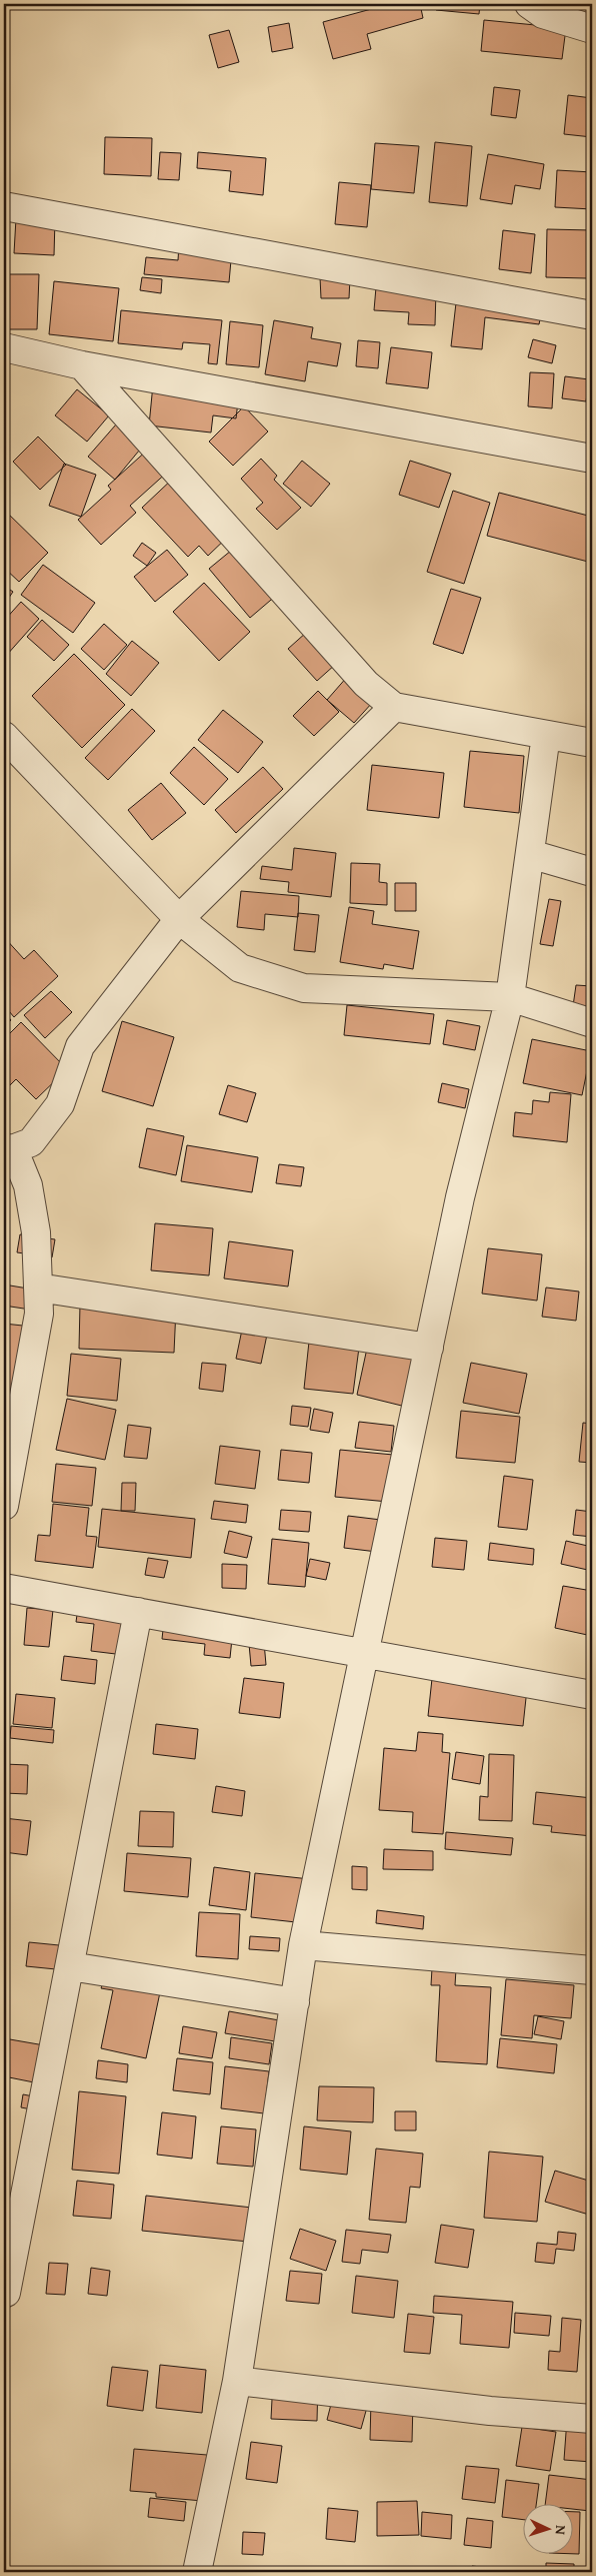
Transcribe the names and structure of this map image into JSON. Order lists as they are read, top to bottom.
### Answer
{
  "north": "right"
}
